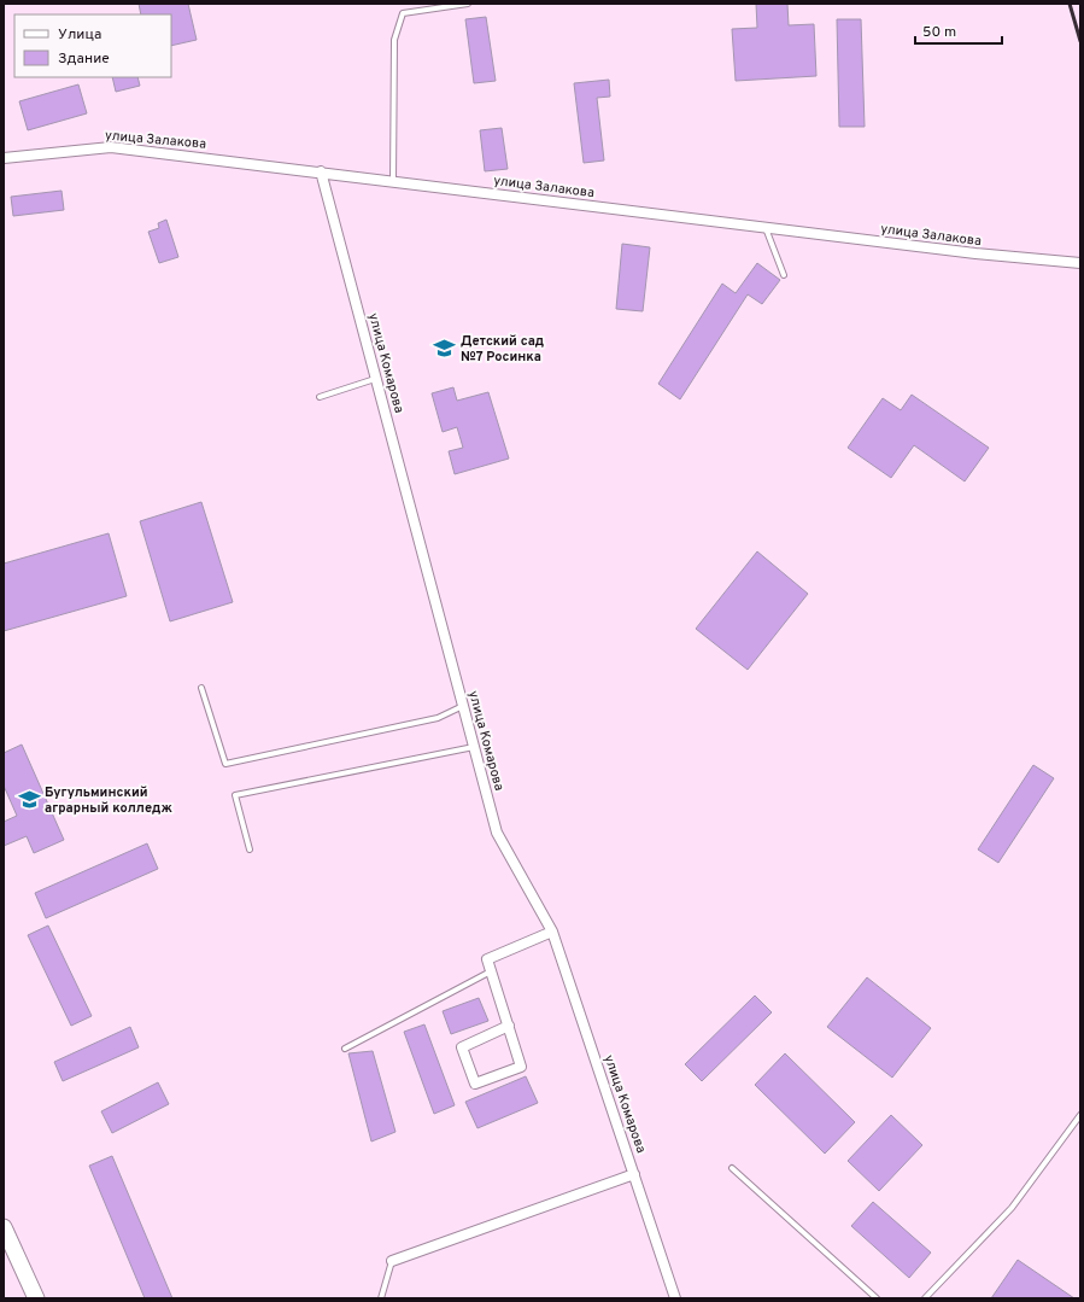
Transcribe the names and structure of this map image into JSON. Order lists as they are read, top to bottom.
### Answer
{
  "streets": {
    "street": ["улица Залакова", "улица Комарова"]
  },
  "crossings": [
    ["улица Залакова", "улица Комарова"]
  ],
  "places": {
    "school or university": ["Детский сад №7 Росинка", "Бугульминский аграрный колледж"]
  },
  "legend": ["Улица", "Здание"],
  "scale_bar": "50 m"
}
